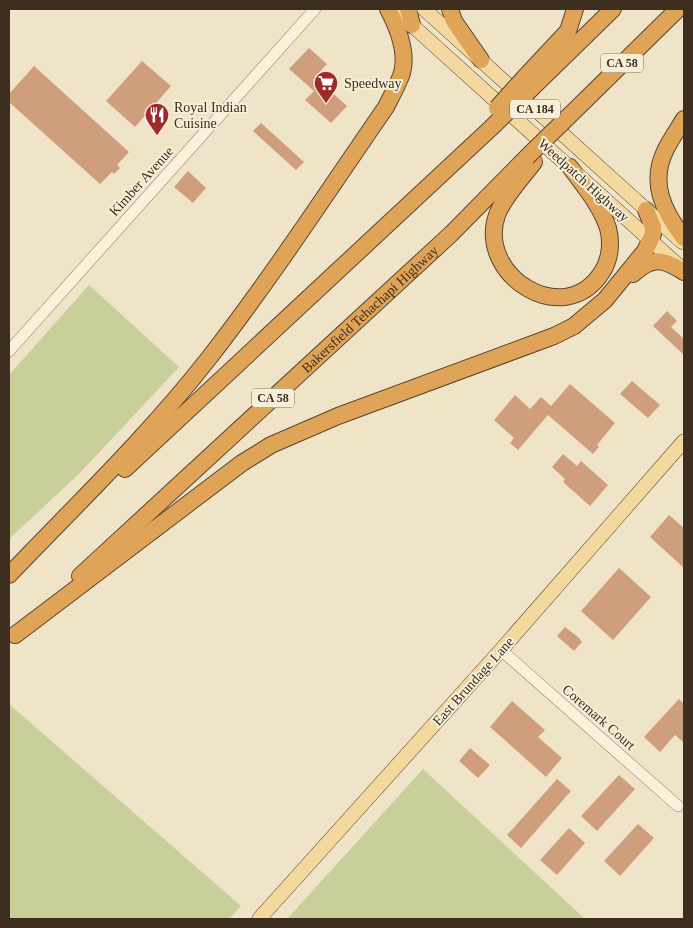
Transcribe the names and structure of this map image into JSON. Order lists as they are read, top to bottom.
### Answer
{
  "streets": {
    "highway": ["CA 58", "Bakersfield Tehachapi Highway"],
    "main road": ["CA 184", "Weedpatch Highway", "East Brundage Lane"],
    "street": ["Kimber Avenue", "Coremark Court"]
  },
  "crossings": [
    ["CA 58", "Bakersfield Tehachapi Highway"],
    ["East Brundage Lane", "Coremark Court"]
  ],
  "places": {
    "supermarket": ["Speedway"],
    "restaurant": ["Royal Indian Cuisine"]
  }
}
